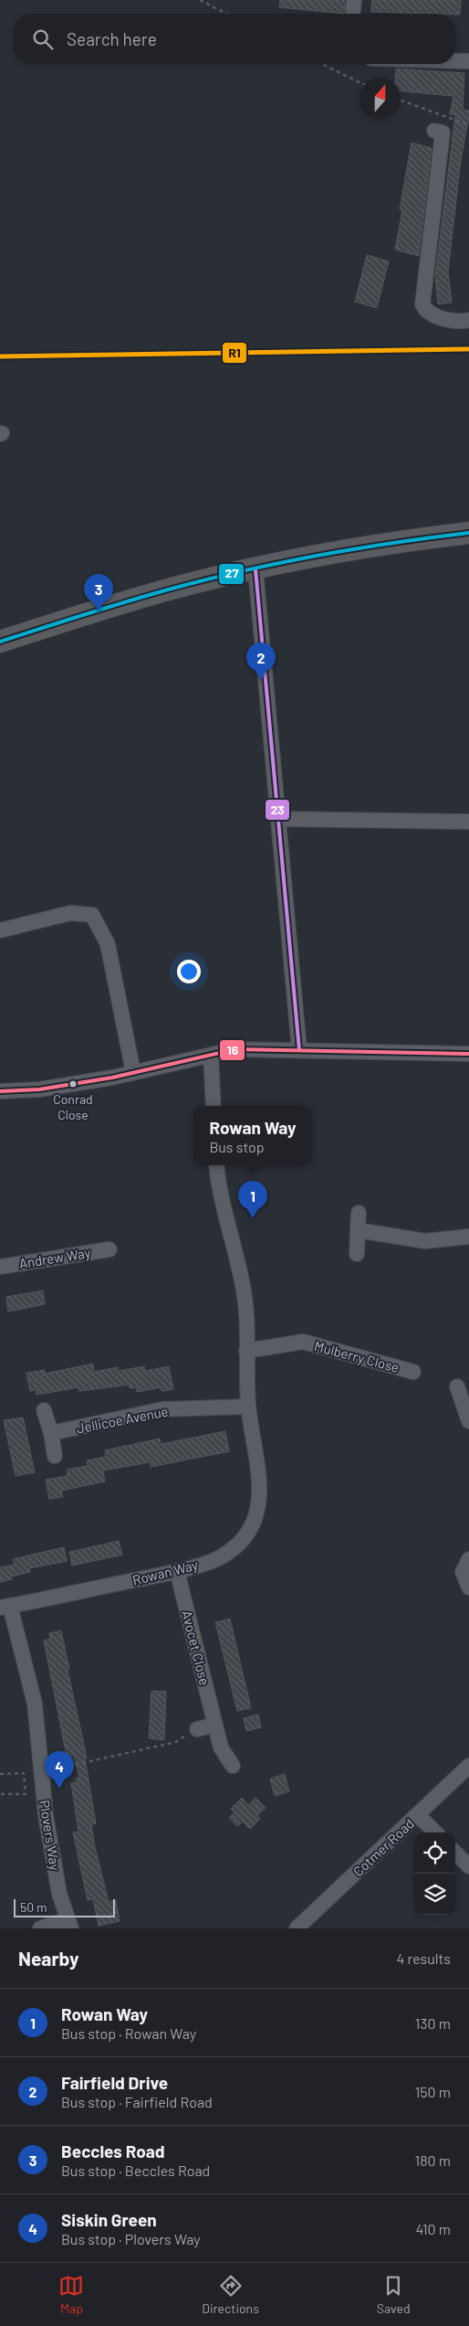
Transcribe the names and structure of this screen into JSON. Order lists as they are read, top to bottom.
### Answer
{
  "streets": {
    "street": [
      "Andrew Way",
      "Mulberry Close",
      "Jellicoe Avenue",
      "Rowan Way",
      "Avocet Close",
      "Plovers Way",
      "Cotmer Road"
    ]
  },
  "crossings": [
    ["Mulberry Close", "Rowan Way"],
    ["Jellicoe Avenue", "Rowan Way"],
    ["Rowan Way", "Avocet Close"],
    ["Rowan Way", "Plovers Way"]
  ],
  "places": ["Conrad Close"],
  "lines": [
    "transit line R1",
    "transit line 27",
    "transit line 23",
    "transit line 16"
  ],
  "scale_bar": "50 m",
  "north": "top",
  "page": {
    "search": "Search here",
    "pins": [
      "3",
      "2",
      "1",
      "4"
    ],
    "popup": ["Rowan Way", "Bus stop"],
    "scale": "50 m",
    "heading": ["Nearby", "4 results"],
    "list": [
      {
        "mark": "1",
        "name": "Rowan Way",
        "note": "Bus stop · Rowan Way",
        "value": "130 m"
      },
      {
        "mark": "2",
        "name": "Fairfield Drive",
        "note": "Bus stop · Fairfield Road",
        "value": "150 m"
      },
      {
        "mark": "3",
        "name": "Beccles Road",
        "note": "Bus stop · Beccles Road",
        "value": "180 m"
      },
      {
        "mark": "4",
        "name": "Siskin Green",
        "note": "Bus stop · Plovers Way",
        "value": "410 m"
      }
    ],
    "nav": ["Map", "Directions", "Saved"]
  }
}
